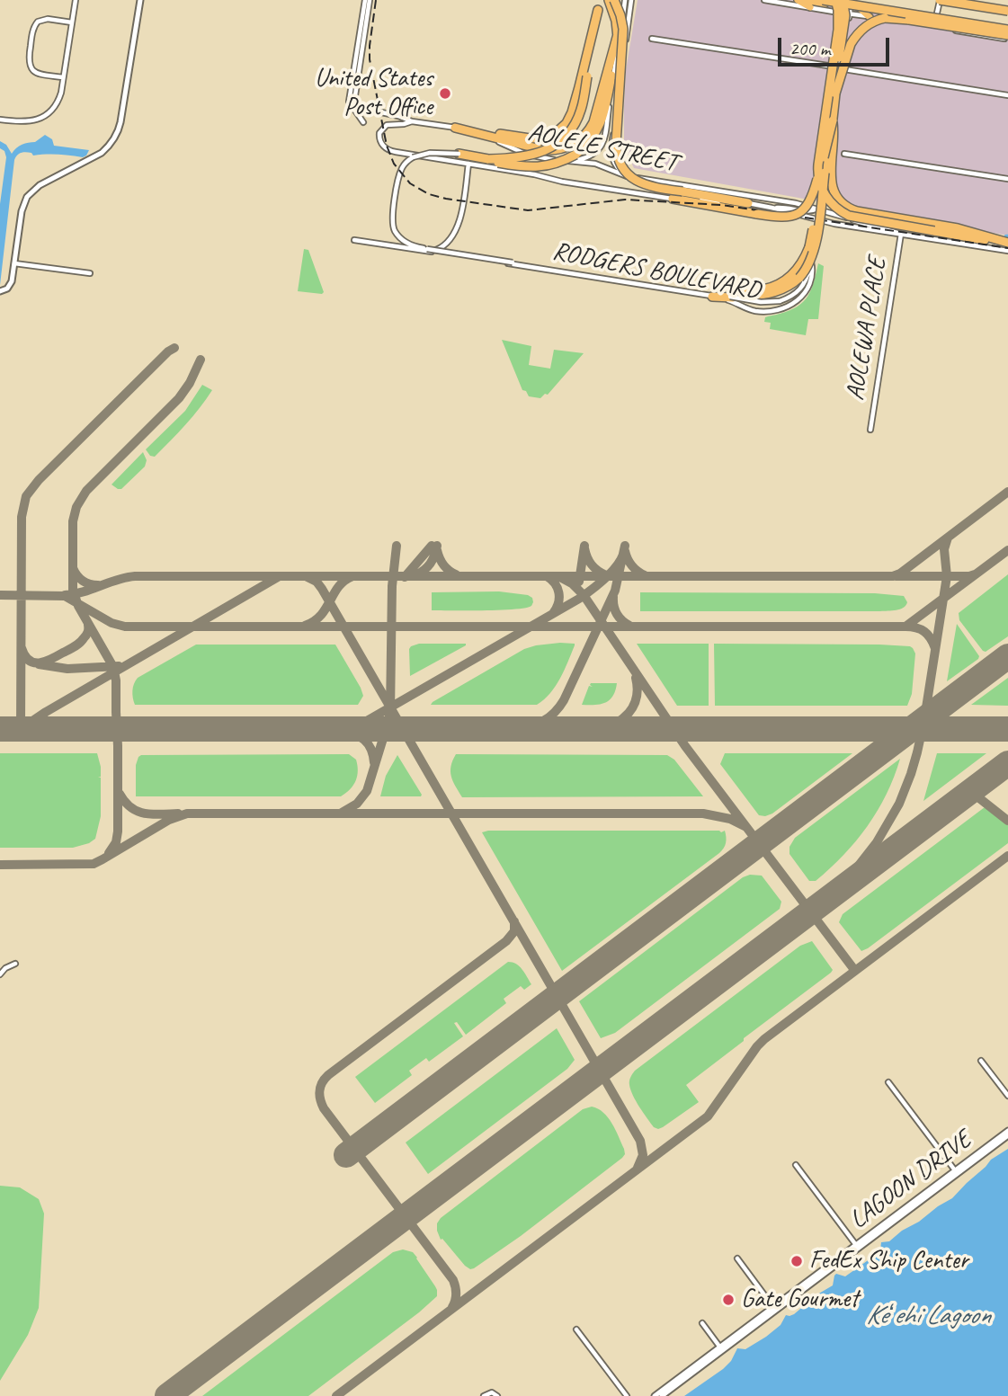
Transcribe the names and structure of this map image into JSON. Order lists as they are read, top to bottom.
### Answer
{
  "streets": {
    "street": [
      "AOLELE STREET",
      "RODGERS BOULEVARD",
      "AOLEWA PLACE",
      "LAGOON DRIVE"
    ]
  },
  "crossings": [
    ["AOLELE STREET", "RODGERS BOULEVARD"],
    ["AOLELE STREET", "AOLEWA PLACE"]
  ],
  "water": ["Keʻehi Lagoon"],
  "places": ["United States Post Office", "FedEx Ship Center", "Gate Gourmet"],
  "scale_bar": "200 m"
}
